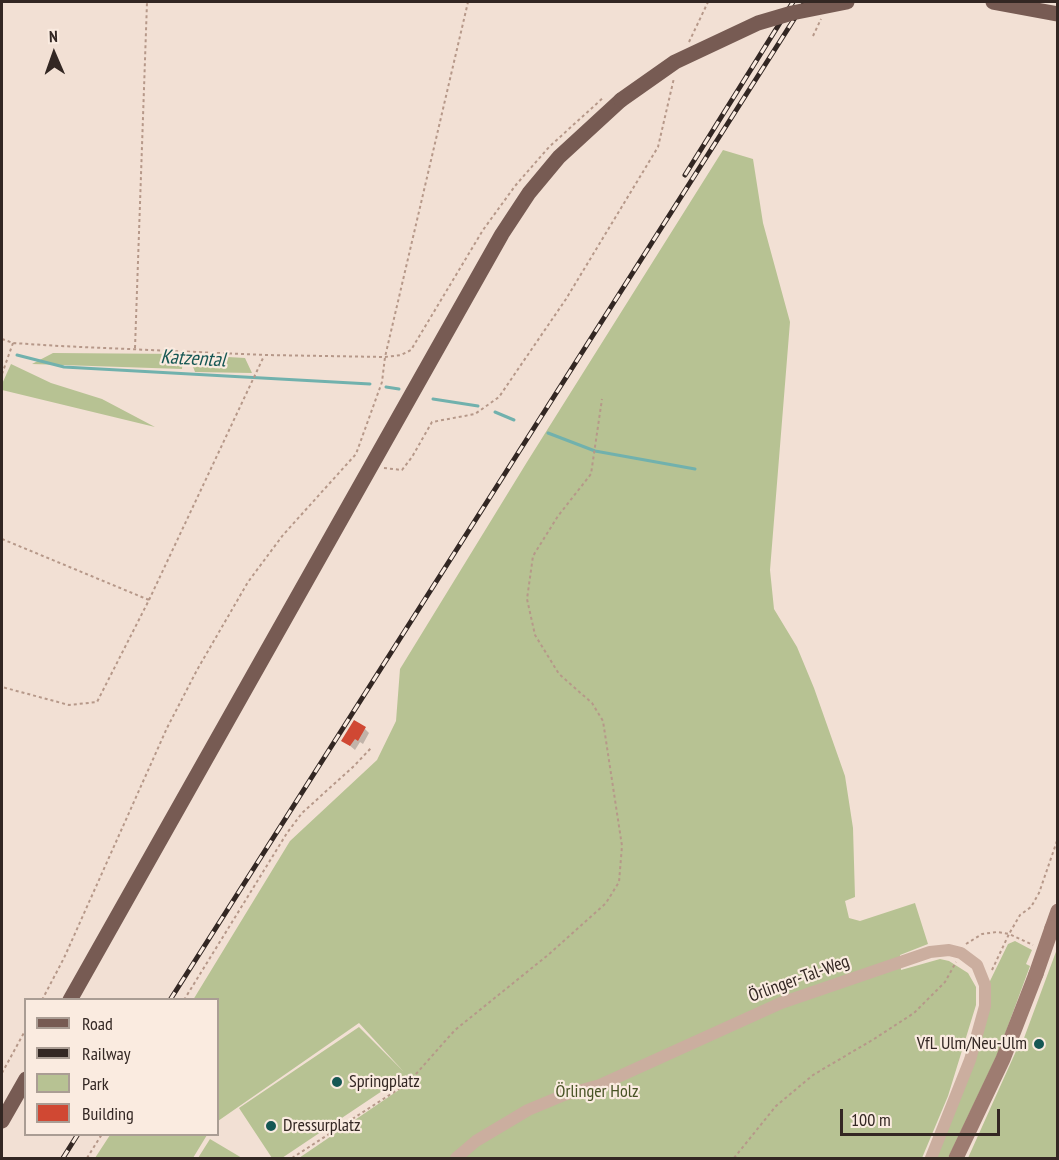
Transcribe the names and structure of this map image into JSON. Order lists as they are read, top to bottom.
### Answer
{
  "streets": {
    "street": ["Örlinger-Tal-Weg"]
  },
  "water": ["Katzental"],
  "parks": ["Örlinger Holz"],
  "places": ["VfL Ulm/Neu-Ulm", "Springplatz", "Dressurplatz"],
  "legend": [
    "Road",
    "Railway",
    "Park",
    "Building"
  ],
  "scale_bar": "100 m",
  "north": "top"
}
